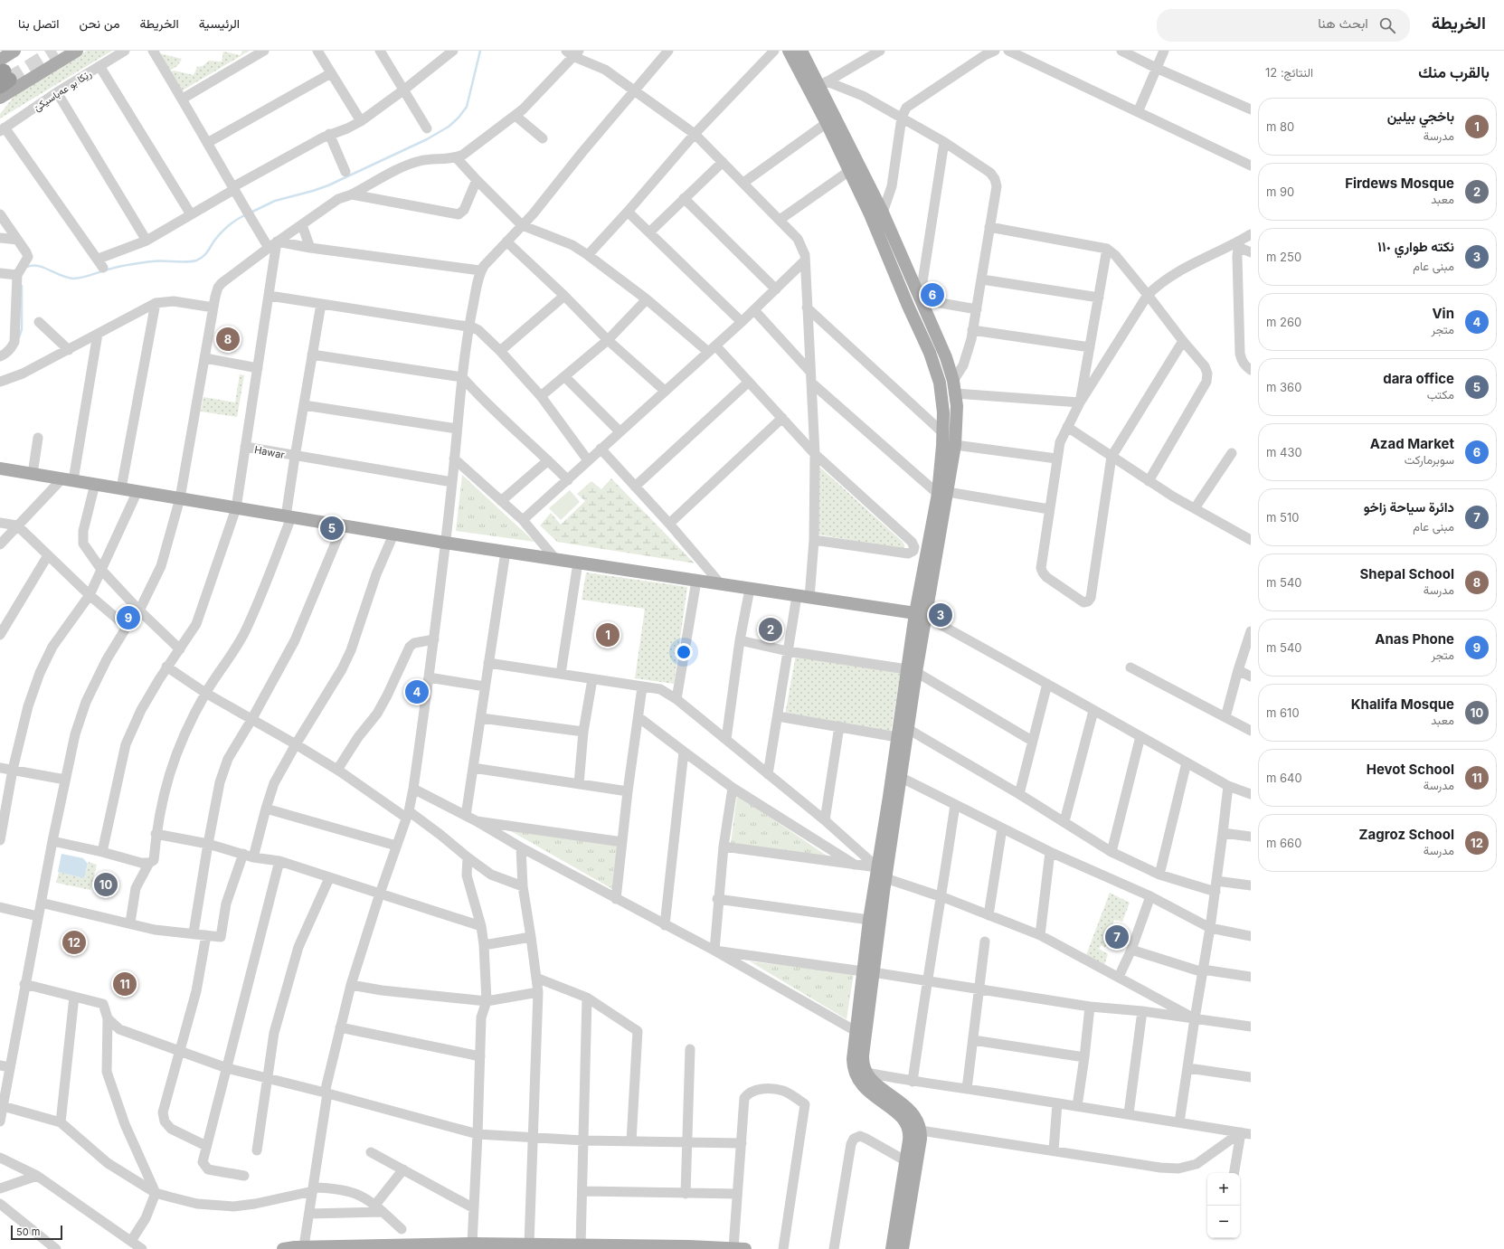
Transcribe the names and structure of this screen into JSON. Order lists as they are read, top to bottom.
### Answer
{
  "streets": {
    "street": ["رێكا بو عه‌باسيكێ", "Hawar"]
  },
  "scale_bar": "50 m",
  "page": {
    "header": "الخريطة",
    "search": "ابحث هنا",
    "nav": [
      "الرئيسية",
      "الخريطة",
      "من نحن",
      "اتصل بنا"
    ],
    "heading": ["بالقرب منك", "النتائج: 12"],
    "list": [
      {
        "mark": "1",
        "name": "باخجي بيلين",
        "note": "مدرسة",
        "value": "80 m"
      },
      {
        "mark": "2",
        "name": "Firdews Mosque",
        "note": "معبد",
        "value": "90 m"
      },
      {
        "mark": "3",
        "name": "نكته طواري ١١٠",
        "note": "مبنى عام",
        "value": "250 m"
      },
      {
        "mark": "4",
        "name": "Vin",
        "note": "متجر",
        "value": "260 m"
      },
      {
        "mark": "5",
        "name": "dara office",
        "note": "مكتب",
        "value": "360 m"
      },
      {
        "mark": "6",
        "name": "Azad Market",
        "note": "سوبرماركت",
        "value": "430 m"
      },
      {
        "mark": "7",
        "name": "دائرة سياحة زاخو",
        "note": "مبنى عام",
        "value": "510 m"
      },
      {
        "mark": "8",
        "name": "Shepal School",
        "note": "مدرسة",
        "value": "540 m"
      },
      {
        "mark": "9",
        "name": "Anas Phone",
        "note": "متجر",
        "value": "540 m"
      },
      {
        "mark": "10",
        "name": "Khalifa Mosque",
        "note": "معبد",
        "value": "610 m"
      },
      {
        "mark": "11",
        "name": "Hevot School",
        "note": "مدرسة",
        "value": "640 m"
      },
      {
        "mark": "12",
        "name": "Zagroz School",
        "note": "مدرسة",
        "value": "660 m"
      }
    ],
    "pins": [
      "6",
      "8",
      "5",
      "3",
      "9",
      "2",
      "1",
      "4",
      "10",
      "7",
      "12",
      "11"
    ],
    "map_buttons": ["+", "−"],
    "scale": "50 m"
  }
}
